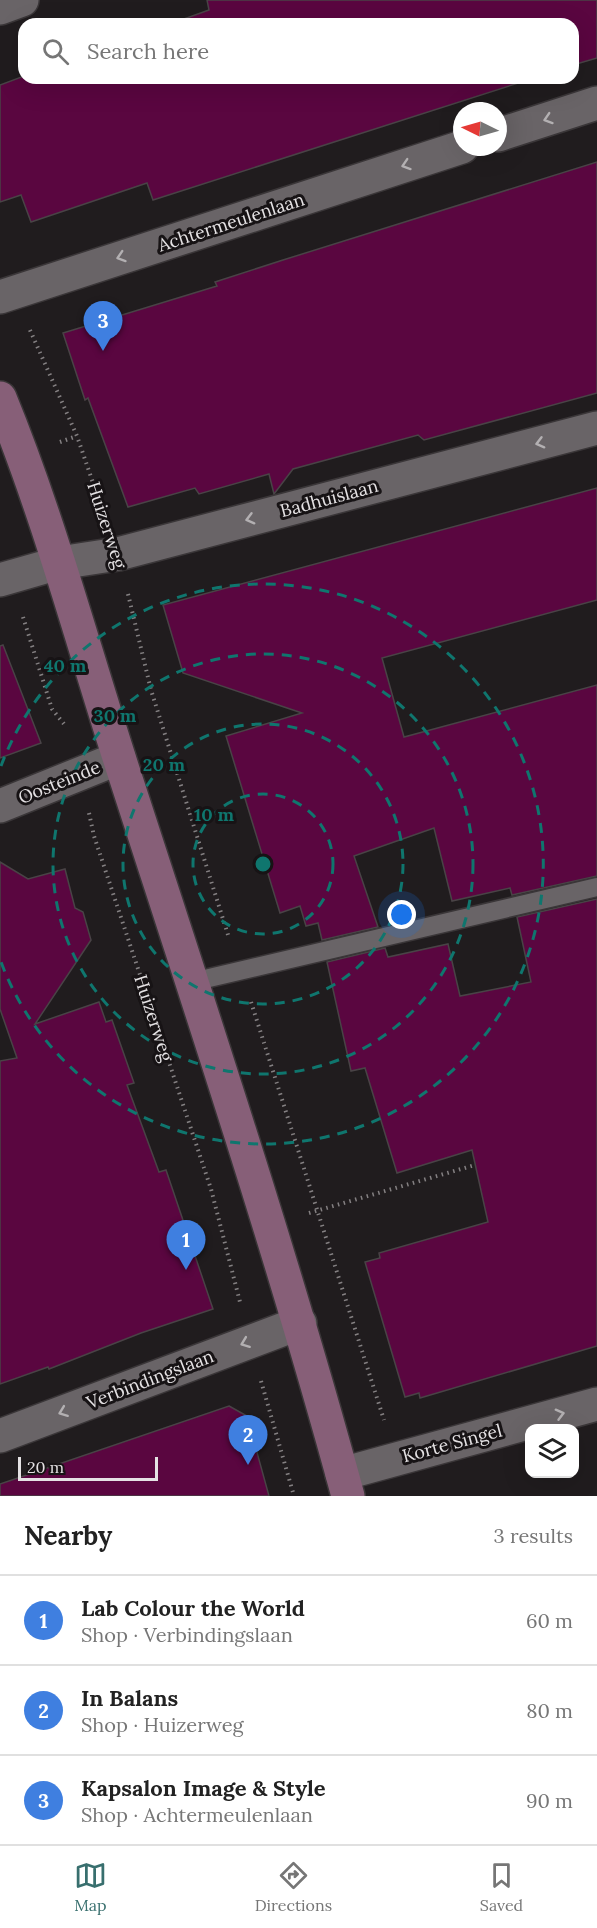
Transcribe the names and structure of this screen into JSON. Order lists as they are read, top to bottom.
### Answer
{
  "streets": {
    "street": [
      "Achtermeulenlaan",
      "Badhuislaan",
      "Oosteinde",
      "Verbindingslaan",
      "Korte Singel"
    ],
    "path": ["Huizerweg"]
  },
  "crossings": [
    ["Achtermeulenlaan", "Huizerweg"],
    ["Badhuislaan", "Huizerweg"],
    ["Huizerweg", "Oosteinde"],
    ["Huizerweg", "Verbindingslaan"],
    ["Huizerweg", "Korte Singel"]
  ],
  "one_way": [
    "Achtermeulenlaan",
    "Badhuislaan",
    "Verbindingslaan",
    "Korte Singel"
  ],
  "scale_bar": "20 m",
  "north": "left",
  "page": {
    "search": "Search here",
    "pins": ["3", "1", "2"],
    "scale": "20 m",
    "heading": ["Nearby", "3 results"],
    "list": [
      {
        "mark": "1",
        "name": "Lab Colour the World",
        "note": "Shop · Verbindingslaan",
        "value": "60 m"
      },
      {
        "mark": "2",
        "name": "In Balans",
        "note": "Shop · Huizerweg",
        "value": "80 m"
      },
      {
        "mark": "3",
        "name": "Kapsalon Image & Style",
        "note": "Shop · Achtermeulenlaan",
        "value": "90 m"
      }
    ],
    "nav": ["Map", "Directions", "Saved"]
  },
  "rings": [
    "40 m",
    "30 m",
    "20 m",
    "10 m"
  ]
}
